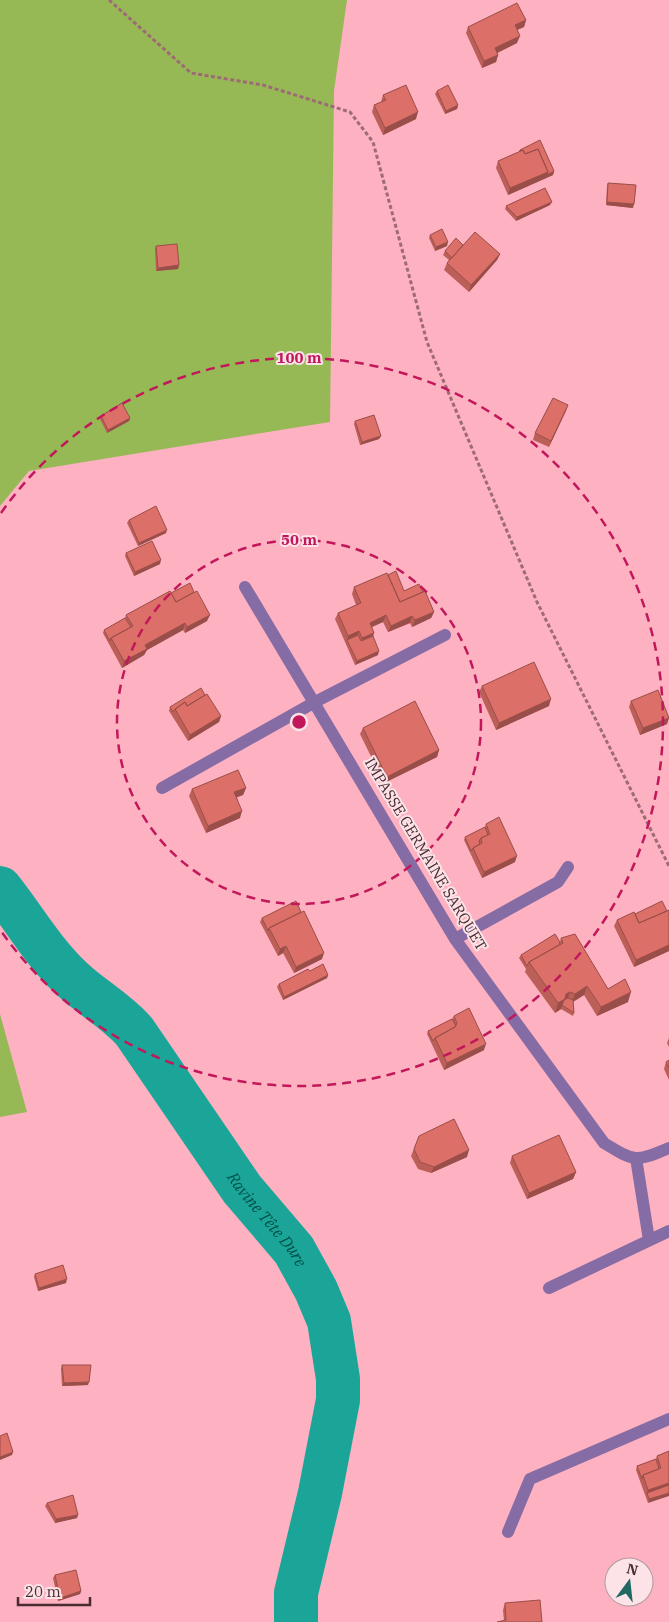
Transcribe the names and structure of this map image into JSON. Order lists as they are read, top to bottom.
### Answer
{
  "streets": {
    "street": ["IMPASSE GERMAINE SARQUET"]
  },
  "water": ["Ravine Tête Dure"],
  "scale_bar": "20 m",
  "north": "top",
  "rings": ["100 m", "50 m"]
}
